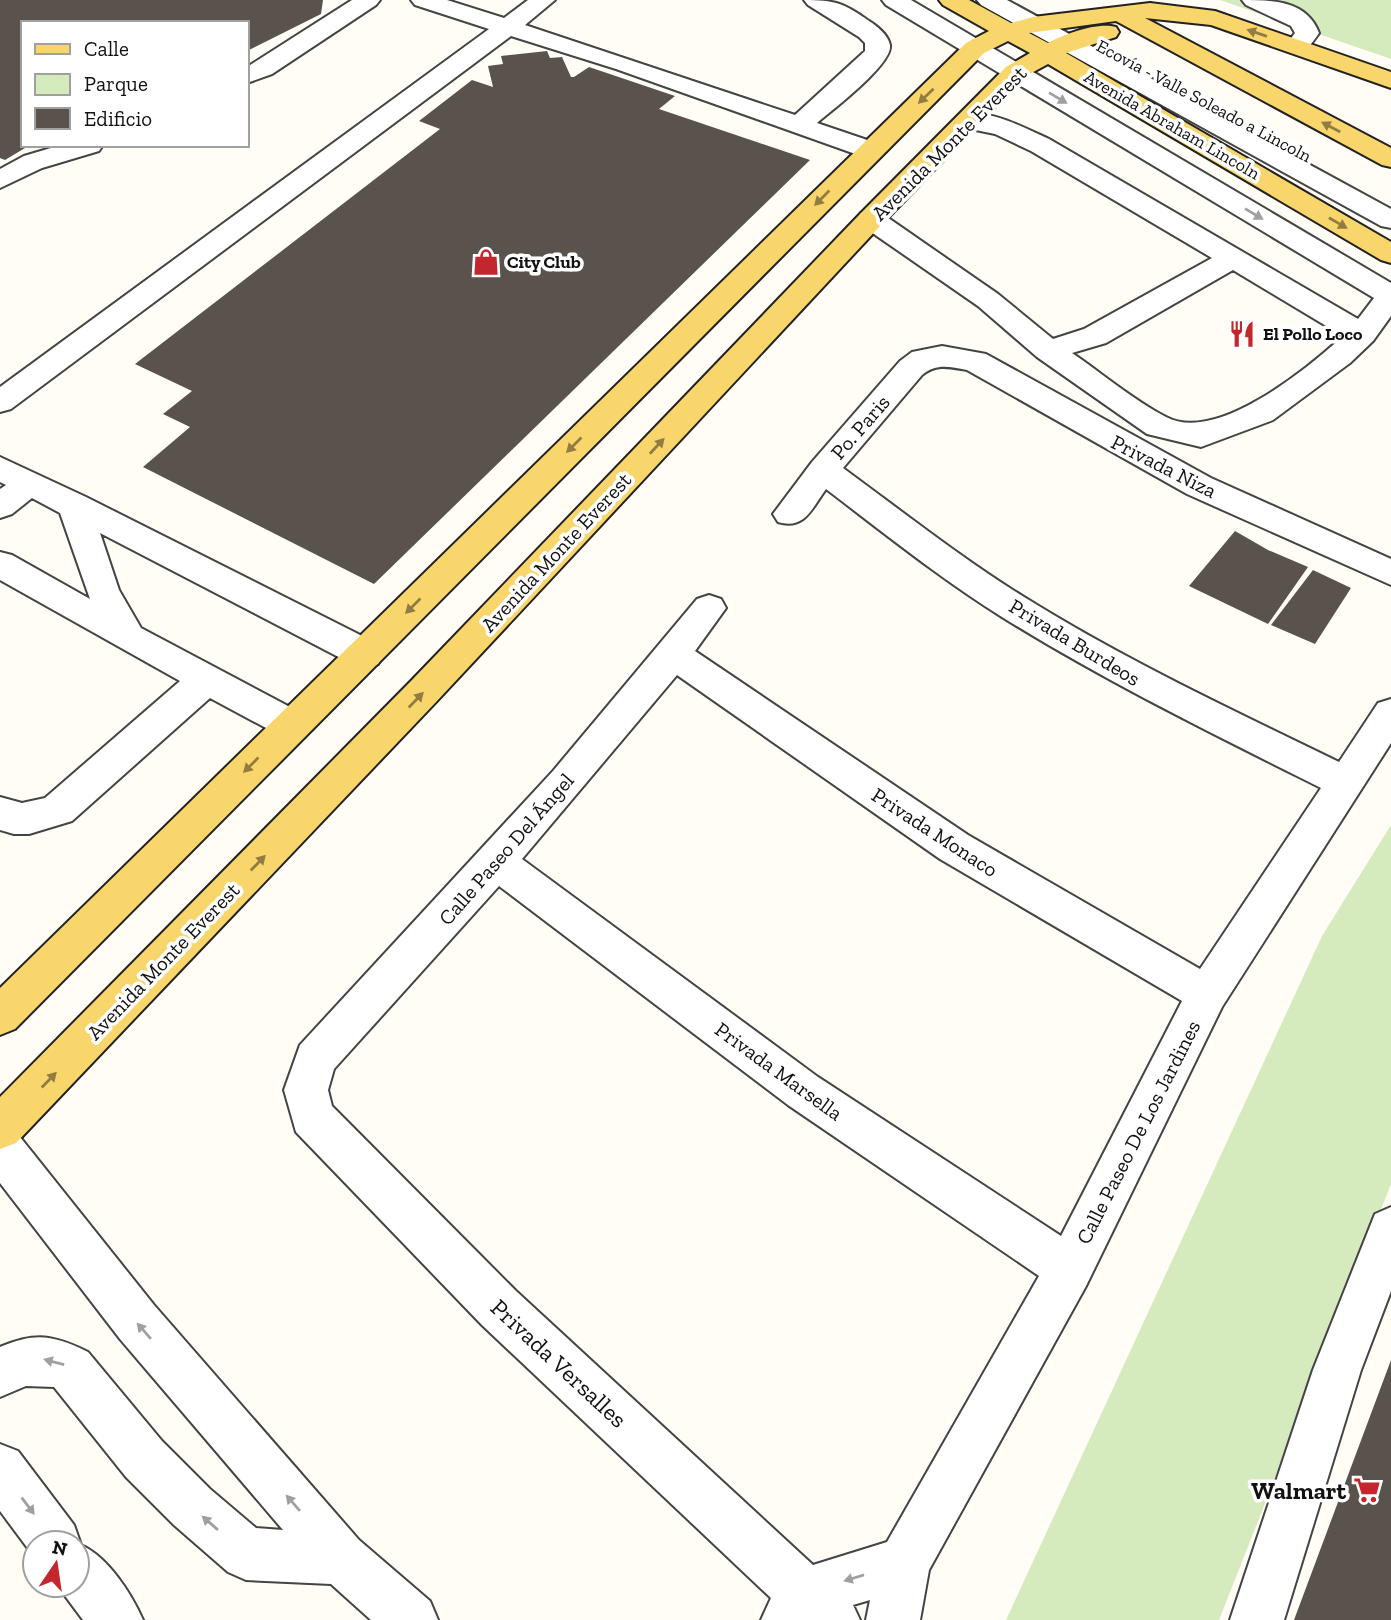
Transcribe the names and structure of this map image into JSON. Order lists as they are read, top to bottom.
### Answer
{
  "streets": {
    "main road": ["Avenida Abraham Lincoln", "Avenida Monte Everest"],
    "street": [
      "Ecovía - Valle Soleado a Lincoln",
      "Po. Paris",
      "Privada Niza",
      "Privada Burdeos",
      "Privada Monaco",
      "Calle Paseo Del Ángel",
      "Privada Marsella",
      "Calle Paseo De Los Jardines",
      "Privada Versalles"
    ]
  },
  "crossings": [
    ["Ecovía - Valle Soleado a Lincoln", "Avenida Abraham Lincoln"],
    ["Ecovía - Valle Soleado a Lincoln", "Avenida Monte Everest"],
    ["Avenida Abraham Lincoln", "Avenida Monte Everest"],
    ["Po. Paris", "Privada Niza"],
    ["Po. Paris", "Privada Burdeos"],
    ["Privada Burdeos", "Calle Paseo De Los Jardines"],
    ["Privada Monaco", "Calle Paseo Del Ángel"],
    ["Privada Monaco", "Calle Paseo De Los Jardines"],
    ["Calle Paseo Del Ángel", "Privada Marsella"],
    ["Calle Paseo Del Ángel", "Privada Versalles"],
    ["Privada Marsella", "Calle Paseo De Los Jardines"]
  ],
  "places": {
    "shop": ["City Club"],
    "restaurant": ["El Pollo Loco"],
    "supermarket": ["Walmart"]
  },
  "legend": ["Calle", "Parque", "Edificio"],
  "north": "top"
}
